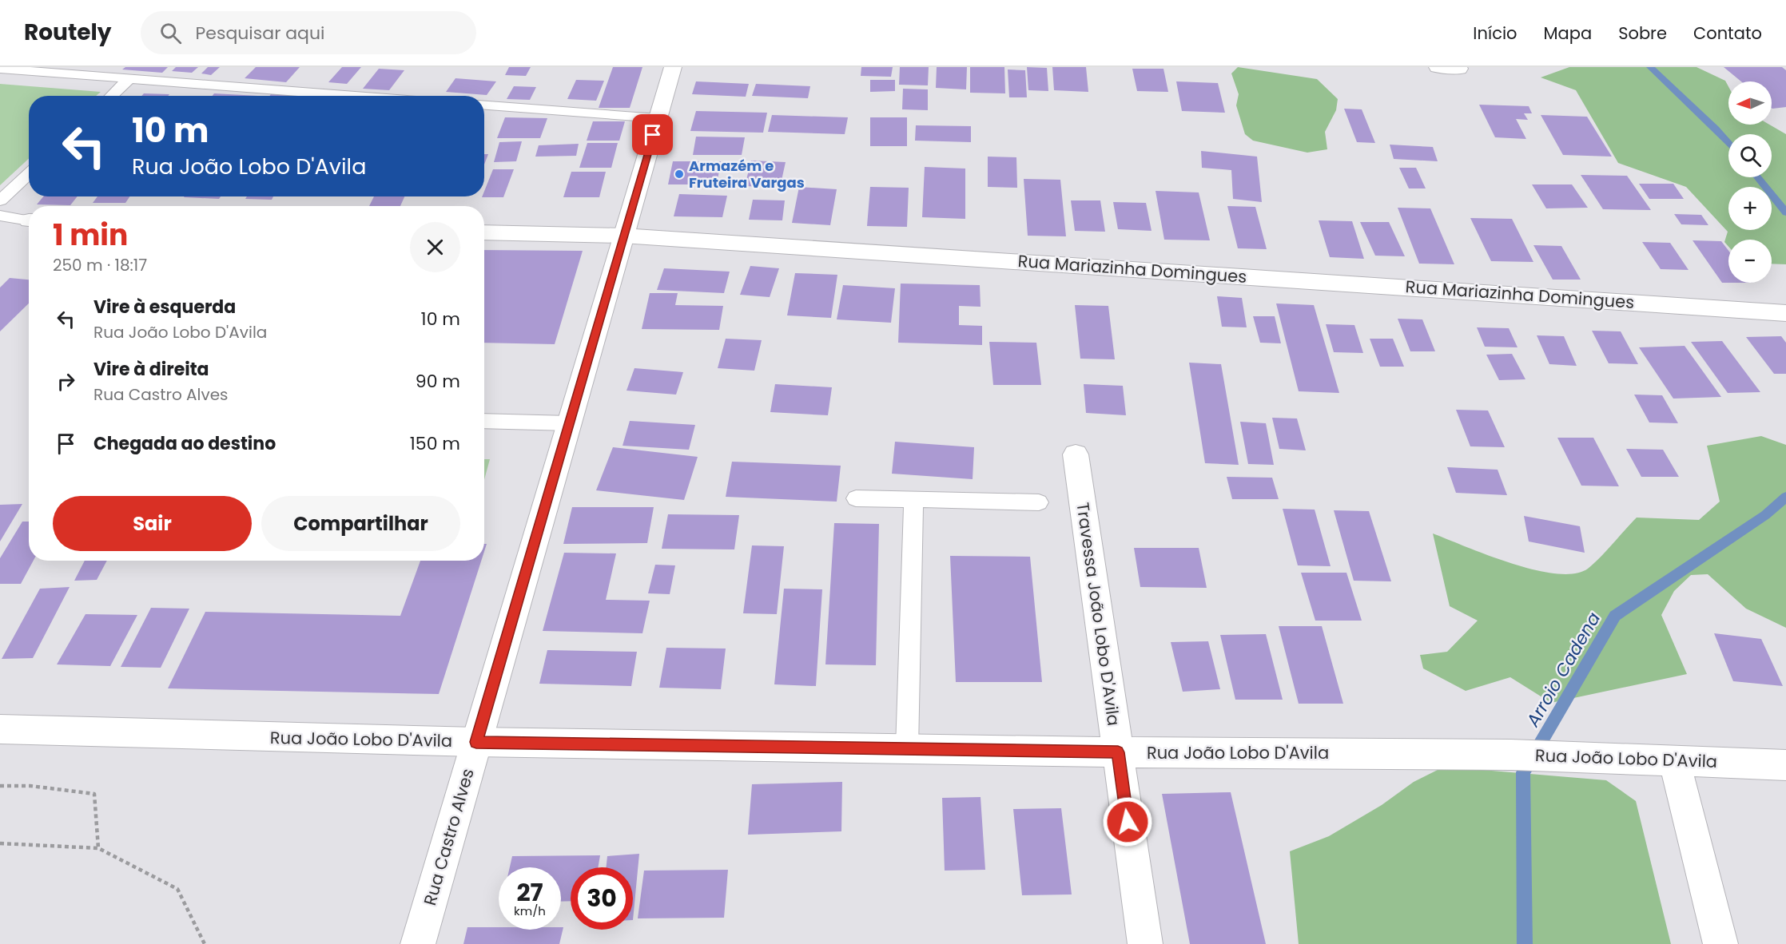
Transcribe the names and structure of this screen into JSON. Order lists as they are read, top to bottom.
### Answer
{
  "streets": {
    "street": [
      "Rua Mariazinha Domingues",
      "Travessa João Lobo D'Avila",
      "Rua João Lobo D'Avila",
      "Rua Castro Alves"
    ]
  },
  "crossings": [
    ["Rua Mariazinha Domingues", "Rua Castro Alves"],
    ["Travessa João Lobo D'Avila", "Rua João Lobo D'Avila"],
    ["Rua João Lobo D'Avila", "Rua Castro Alves"]
  ],
  "water": ["Arroio Cadena"],
  "places": ["Armazém e Fruteira Vargas"],
  "north": "left",
  "page": {
    "header": "Routely",
    "search": "Pesquisar aqui",
    "nav": [
      "Início",
      "Mapa",
      "Sobre",
      "Contato"
    ],
    "map_buttons": ["+", "−"],
    "turn": ["10 m", "Rua João Lobo D'Avila"],
    "heading": ["1 min", "250 m · 18:17"],
    "list": [
      {
        "name": "Vire à esquerda",
        "note": "Rua João Lobo D'Avila",
        "value": "10 m"
      },
      {
        "name": "Vire à direita",
        "note": "Rua Castro Alves",
        "value": "90 m"
      },
      {
        "name": "Chegada ao destino",
        "value": "150 m"
      }
    ],
    "buttons": ["Sair", "Compartilhar"],
    "speed": "27 km/h",
    "limit": "30"
  }
}
